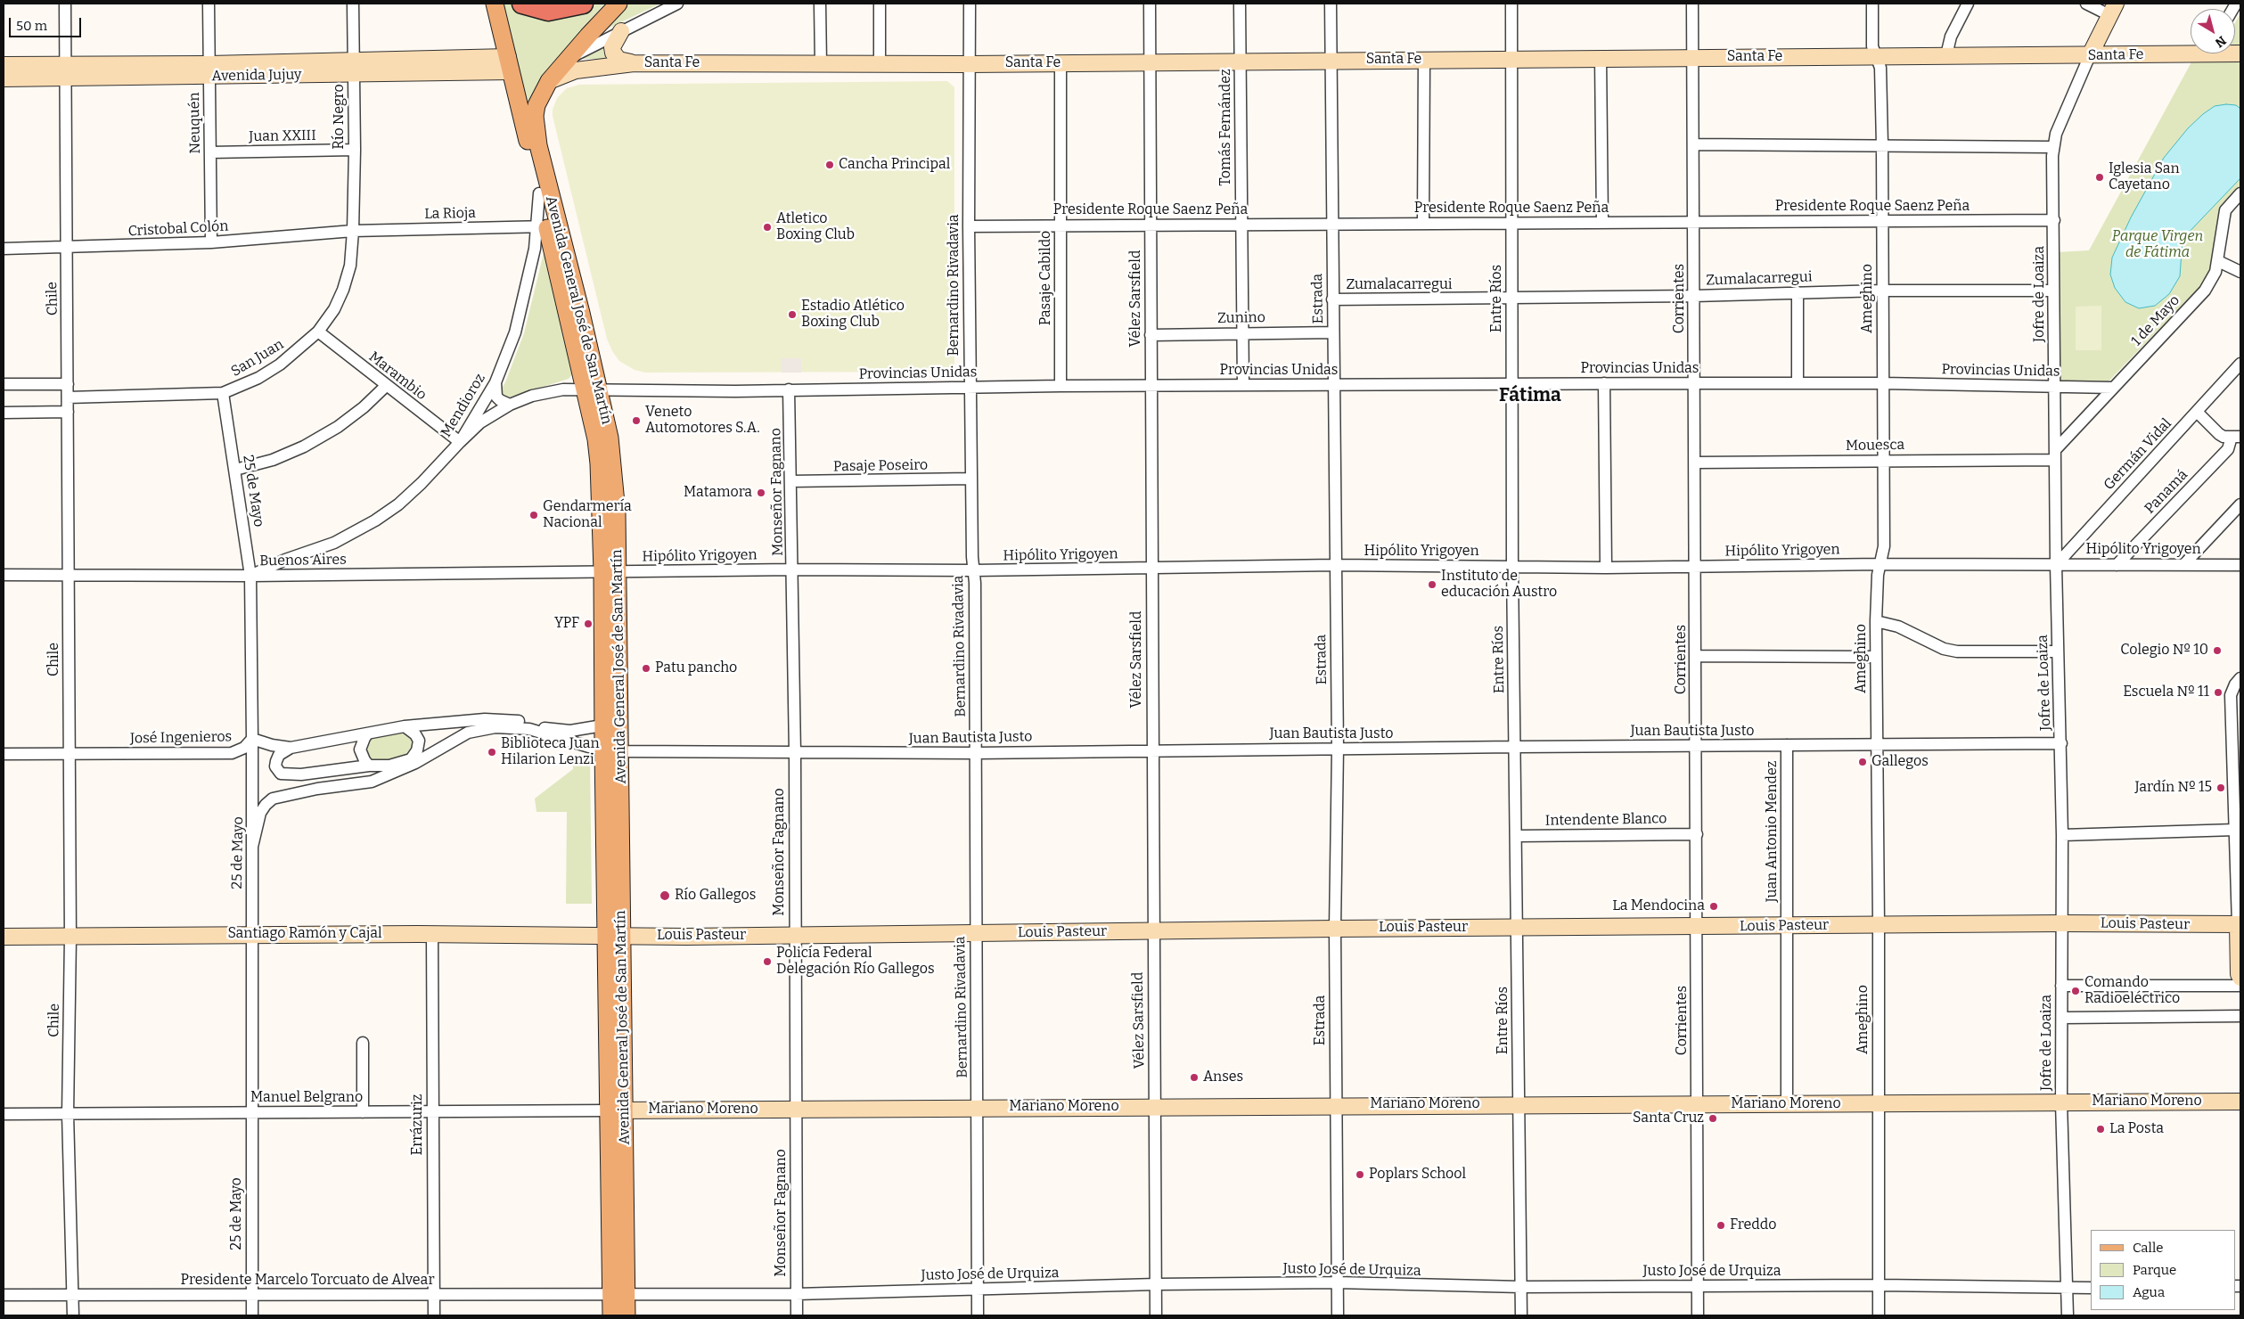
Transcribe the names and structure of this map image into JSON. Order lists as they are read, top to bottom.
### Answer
{
  "streets": {
    "main road": ["Avenida General José de San Martín"],
    "street": [
      "Santa Fe",
      "Avenida Jujuy",
      "Río Negro",
      "Neuquén",
      "Tomás Fernández",
      "Juan XXIII",
      "Presidente Roque Saenz Peña",
      "La Rioja",
      "Cristobal Colón",
      "Pasaje Cabildo",
      "Zumalacarregui",
      "Bernardino Rivadavia",
      "Jofre de Loaiza",
      "Chile",
      "Vélez Sarsfield",
      "Estrada",
      "Entre Ríos",
      "Corrientes",
      "Ameghino",
      "Zunino",
      "1 de Mayo",
      "San Juan",
      "Provincias Unidas",
      "Marambio",
      "Mendioroz",
      "Mouesca",
      "Germán Vidal",
      "Pasaje Poseiro",
      "25 de Mayo",
      "Monseñor Fagnano",
      "Panamá",
      "Hipólito Yrigoyen",
      "Buenos Aires",
      "Juan Bautista Justo",
      "José Ingenieros",
      "Intendente Blanco",
      "Juan Antonio Mendez",
      "Louis Pasteur",
      "Santiago Ramón y Cajal",
      "Manuel Belgrano",
      "Mariano Moreno",
      "Errázuriz",
      "Justo José de Urquiza",
      "Presidente Marcelo Torcuato de Alvear"
    ]
  },
  "crossings": [
    ["Santa Fe", "Tomás Fernández"],
    ["Santa Fe", "Pasaje Cabildo"],
    ["Santa Fe", "Bernardino Rivadavia"],
    ["Santa Fe", "Jofre de Loaiza"],
    ["Santa Fe", "Vélez Sarsfield"],
    ["Santa Fe", "Estrada"],
    ["Santa Fe", "Entre Ríos"],
    ["Santa Fe", "Corrientes"],
    ["Santa Fe", "Ameghino"],
    ["Santa Fe", "Avenida General José de San Martín"],
    ["Avenida Jujuy", "Río Negro"],
    ["Avenida Jujuy", "Neuquén"],
    ["Avenida Jujuy", "Chile"],
    ["Avenida Jujuy", "Avenida General José de San Martín"],
    ["Río Negro", "Juan XXIII"],
    ["Río Negro", "La Rioja"],
    ["Río Negro", "Cristobal Colón"],
    ["Río Negro", "San Juan"],
    ["Neuquén", "Juan XXIII"],
    ["Neuquén", "Cristobal Colón"],
    ["Tomás Fernández", "Presidente Roque Saenz Peña"],
    ["Tomás Fernández", "Zunino"],
    ["Tomás Fernández", "Provincias Unidas"],
    ["Presidente Roque Saenz Peña", "Pasaje Cabildo"],
    ["Presidente Roque Saenz Peña", "Bernardino Rivadavia"],
    ["Presidente Roque Saenz Peña", "Jofre de Loaiza"],
    ["Presidente Roque Saenz Peña", "Vélez Sarsfield"],
    ["Presidente Roque Saenz Peña", "Estrada"],
    ["Presidente Roque Saenz Peña", "Entre Ríos"],
    ["Presidente Roque Saenz Peña", "Corrientes"],
    ["Presidente Roque Saenz Peña", "Ameghino"],
    ["La Rioja", "Cristobal Colón"],
    ["La Rioja", "Avenida General José de San Martín"],
    ["La Rioja", "San Juan"],
    ["La Rioja", "Mendioroz"],
    ["Cristobal Colón", "Chile"],
    ["Cristobal Colón", "San Juan"],
    ["Pasaje Cabildo", "Provincias Unidas"],
    ["Zumalacarregui", "Jofre de Loaiza"],
    ["Zumalacarregui", "Estrada"],
    ["Zumalacarregui", "Entre Ríos"],
    ["Zumalacarregui", "Corrientes"],
    ["Zumalacarregui", "Ameghino"],
    ["Bernardino Rivadavia", "Provincias Unidas"],
    ["Bernardino Rivadavia", "Pasaje Poseiro"],
    ["Bernardino Rivadavia", "Hipólito Yrigoyen"],
    ["Bernardino Rivadavia", "Juan Bautista Justo"],
    ["Bernardino Rivadavia", "Louis Pasteur"],
    ["Bernardino Rivadavia", "Mariano Moreno"],
    ["Bernardino Rivadavia", "Justo José de Urquiza"],
    ["Jofre de Loaiza", "1 de Mayo"],
    ["Jofre de Loaiza", "Provincias Unidas"],
    ["Jofre de Loaiza", "Mouesca"],
    ["Jofre de Loaiza", "Germán Vidal"],
    ["Jofre de Loaiza", "Hipólito Yrigoyen"],
    ["Jofre de Loaiza", "Juan Bautista Justo"],
    ["Jofre de Loaiza", "Louis Pasteur"],
    ["Jofre de Loaiza", "Mariano Moreno"],
    ["Jofre de Loaiza", "Justo José de Urquiza"],
    ["Chile", "San Juan"],
    ["Chile", "Buenos Aires"],
    ["Chile", "José Ingenieros"],
    ["Chile", "Santiago Ramón y Cajal"],
    ["Chile", "Manuel Belgrano"],
    ["Chile", "Presidente Marcelo Torcuato de Alvear"],
    ["Vélez Sarsfield", "Zunino"],
    ["Vélez Sarsfield", "Provincias Unidas"],
    ["Vélez Sarsfield", "Hipólito Yrigoyen"],
    ["Vélez Sarsfield", "Juan Bautista Justo"],
    ["Vélez Sarsfield", "Louis Pasteur"],
    ["Vélez Sarsfield", "Mariano Moreno"],
    ["Vélez Sarsfield", "Justo José de Urquiza"],
    ["Estrada", "Zunino"],
    ["Estrada", "Provincias Unidas"],
    ["Estrada", "Hipólito Yrigoyen"],
    ["Estrada", "Juan Bautista Justo"],
    ["Estrada", "Louis Pasteur"],
    ["Estrada", "Mariano Moreno"],
    ["Estrada", "Justo José de Urquiza"],
    ["Entre Ríos", "Provincias Unidas"],
    ["Entre Ríos", "Hipólito Yrigoyen"],
    ["Entre Ríos", "Juan Bautista Justo"],
    ["Entre Ríos", "Intendente Blanco"],
    ["Entre Ríos", "Louis Pasteur"],
    ["Entre Ríos", "Mariano Moreno"],
    ["Entre Ríos", "Justo José de Urquiza"],
    ["Corrientes", "Provincias Unidas"],
    ["Corrientes", "Mouesca"],
    ["Corrientes", "Hipólito Yrigoyen"],
    ["Corrientes", "Juan Bautista Justo"],
    ["Corrientes", "Intendente Blanco"],
    ["Corrientes", "Louis Pasteur"],
    ["Corrientes", "Mariano Moreno"],
    ["Corrientes", "Justo José de Urquiza"],
    ["Ameghino", "Provincias Unidas"],
    ["Ameghino", "Mouesca"],
    ["Ameghino", "Hipólito Yrigoyen"],
    ["Ameghino", "Juan Bautista Justo"],
    ["Ameghino", "Louis Pasteur"],
    ["Ameghino", "Mariano Moreno"],
    ["Ameghino", "Justo José de Urquiza"],
    ["Avenida General José de San Martín", "Provincias Unidas"],
    ["Avenida General José de San Martín", "Mendioroz"],
    ["Avenida General José de San Martín", "Hipólito Yrigoyen"],
    ["Avenida General José de San Martín", "Buenos Aires"],
    ["Avenida General José de San Martín", "Juan Bautista Justo"],
    ["Avenida General José de San Martín", "Louis Pasteur"],
    ["Avenida General José de San Martín", "Santiago Ramón y Cajal"],
    ["Avenida General José de San Martín", "Manuel Belgrano"],
    ["Avenida General José de San Martín", "Mariano Moreno"],
    ["Avenida General José de San Martín", "Justo José de Urquiza"],
    ["Avenida General José de San Martín", "Presidente Marcelo Torcuato de Alvear"],
    ["1 de Mayo", "Provincias Unidas"],
    ["1 de Mayo", "Mouesca"],
    ["San Juan", "Marambio"],
    ["San Juan", "25 de Mayo"],
    ["Provincias Unidas", "Marambio"],
    ["Provincias Unidas", "Mendioroz"],
    ["Provincias Unidas", "Monseñor Fagnano"],
    ["Marambio", "Mendioroz"],
    ["Mendioroz", "25 de Mayo"],
    ["Mendioroz", "Buenos Aires"],
    ["Germán Vidal", "Hipólito Yrigoyen"],
    ["Pasaje Poseiro", "Monseñor Fagnano"],
    ["25 de Mayo", "Buenos Aires"],
    ["25 de Mayo", "José Ingenieros"],
    ["25 de Mayo", "Santiago Ramón y Cajal"],
    ["25 de Mayo", "Manuel Belgrano"],
    ["25 de Mayo", "Presidente Marcelo Torcuato de Alvear"],
    ["Monseñor Fagnano", "Hipólito Yrigoyen"],
    ["Monseñor Fagnano", "Juan Bautista Justo"],
    ["Monseñor Fagnano", "Louis Pasteur"],
    ["Monseñor Fagnano", "Mariano Moreno"],
    ["Monseñor Fagnano", "Justo José de Urquiza"],
    ["Panamá", "Hipólito Yrigoyen"],
    ["Hipólito Yrigoyen", "Buenos Aires"],
    ["Juan Bautista Justo", "Juan Antonio Mendez"],
    ["Juan Antonio Mendez", "Louis Pasteur"],
    ["Juan Antonio Mendez", "Mariano Moreno"],
    ["Louis Pasteur", "Santiago Ramón y Cajal"],
    ["Santiago Ramón y Cajal", "Errázuriz"],
    ["Manuel Belgrano", "Mariano Moreno"],
    ["Manuel Belgrano", "Errázuriz"],
    ["Errázuriz", "Presidente Marcelo Torcuato de Alvear"],
    ["Justo José de Urquiza", "Presidente Marcelo Torcuato de Alvear"]
  ],
  "districts": ["Fátima"],
  "parks": ["Parque Virgen de Fátima"],
  "places": [
    "Cancha Principal",
    "Iglesia San Cayetano",
    "Atletico Boxing Club",
    "Estadio Atlético Boxing Club",
    "Veneto Automotores S.A.",
    "Matamora",
    "Gendarmería Nacional",
    "Instituto de educación Austro",
    "YPF",
    "Colegio Nº 10",
    "Patu pancho",
    "Escuela Nº 11",
    "Biblioteca Juan Hilarion Lenzi",
    "Gallegos",
    "Jardín Nº 15",
    "Río Gallegos",
    "La Mendocina",
    "Policía Federal Delegación Río Gallegos",
    "Comando Radioeléctrico",
    "Anses",
    "Santa Cruz",
    "La Posta",
    "Poplars School",
    "Freddo"
  ],
  "legend": ["Calle", "Parque", "Agua"],
  "scale_bar": "50 m",
  "north": "bottom right"
}
